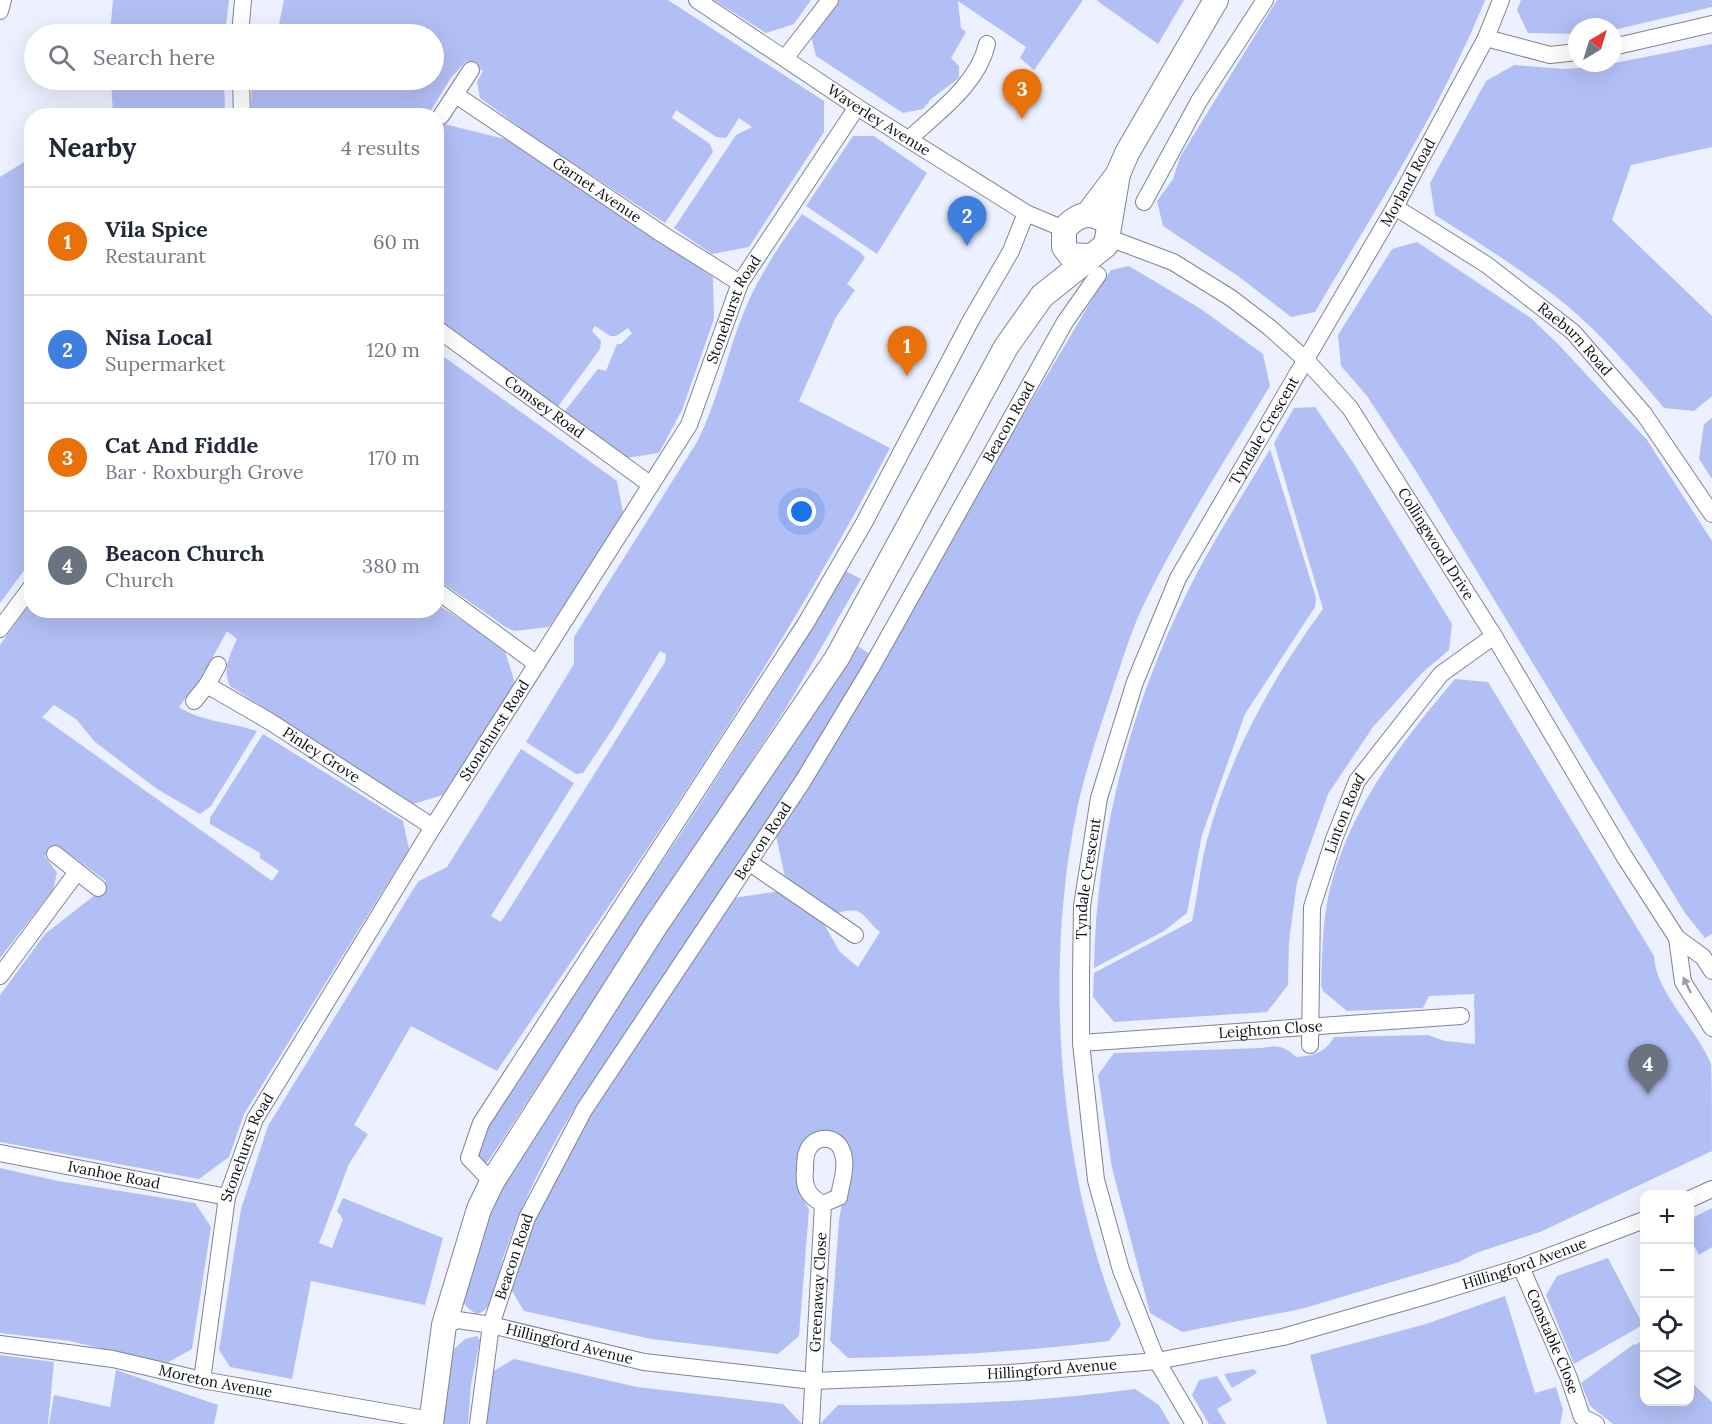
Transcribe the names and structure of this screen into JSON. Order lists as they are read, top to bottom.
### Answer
{
  "streets": {
    "main road": ["Beacon Road"],
    "street": [
      "Waverley Avenue",
      "Morland Road",
      "Garnet Avenue",
      "Stonehurst Road",
      "Raeburn Road",
      "Comsey Road",
      "Tyndale Crescent",
      "Collingwood Drive",
      "Pinley Grove",
      "Linton Road",
      "Leighton Close",
      "Ivanhoe Road",
      "Hillingford Avenue",
      "Greenaway Close",
      "Constable Close",
      "Moreton Avenue"
    ]
  },
  "crossings": [
    ["Waverley Avenue", "Stonehurst Road"],
    ["Waverley Avenue", "Beacon Road"],
    ["Waverley Avenue", "Collingwood Drive"],
    ["Morland Road", "Raeburn Road"],
    ["Morland Road", "Tyndale Crescent"],
    ["Morland Road", "Collingwood Drive"],
    ["Garnet Avenue", "Stonehurst Road"],
    ["Stonehurst Road", "Comsey Road"],
    ["Stonehurst Road", "Pinley Grove"],
    ["Stonehurst Road", "Ivanhoe Road"],
    ["Stonehurst Road", "Moreton Avenue"],
    ["Beacon Road", "Collingwood Drive"],
    ["Beacon Road", "Hillingford Avenue"],
    ["Beacon Road", "Moreton Avenue"],
    ["Tyndale Crescent", "Collingwood Drive"],
    ["Tyndale Crescent", "Leighton Close"],
    ["Tyndale Crescent", "Hillingford Avenue"],
    ["Collingwood Drive", "Linton Road"],
    ["Linton Road", "Leighton Close"],
    ["Hillingford Avenue", "Greenaway Close"],
    ["Hillingford Avenue", "Constable Close"]
  ],
  "north": "top right",
  "page": {
    "search": "Search here",
    "pins": [
      "3",
      "2",
      "1",
      "4"
    ],
    "heading": ["Nearby", "4 results"],
    "list": [
      {
        "mark": "1",
        "name": "Vila Spice",
        "note": "Restaurant",
        "value": "60 m"
      },
      {
        "mark": "2",
        "name": "Nisa Local",
        "note": "Supermarket",
        "value": "120 m"
      },
      {
        "mark": "3",
        "name": "Cat And Fiddle",
        "note": "Bar · Roxburgh Grove",
        "value": "170 m"
      },
      {
        "mark": "4",
        "name": "Beacon Church",
        "note": "Church",
        "value": "380 m"
      }
    ],
    "map_buttons": ["+", "−"]
  }
}
